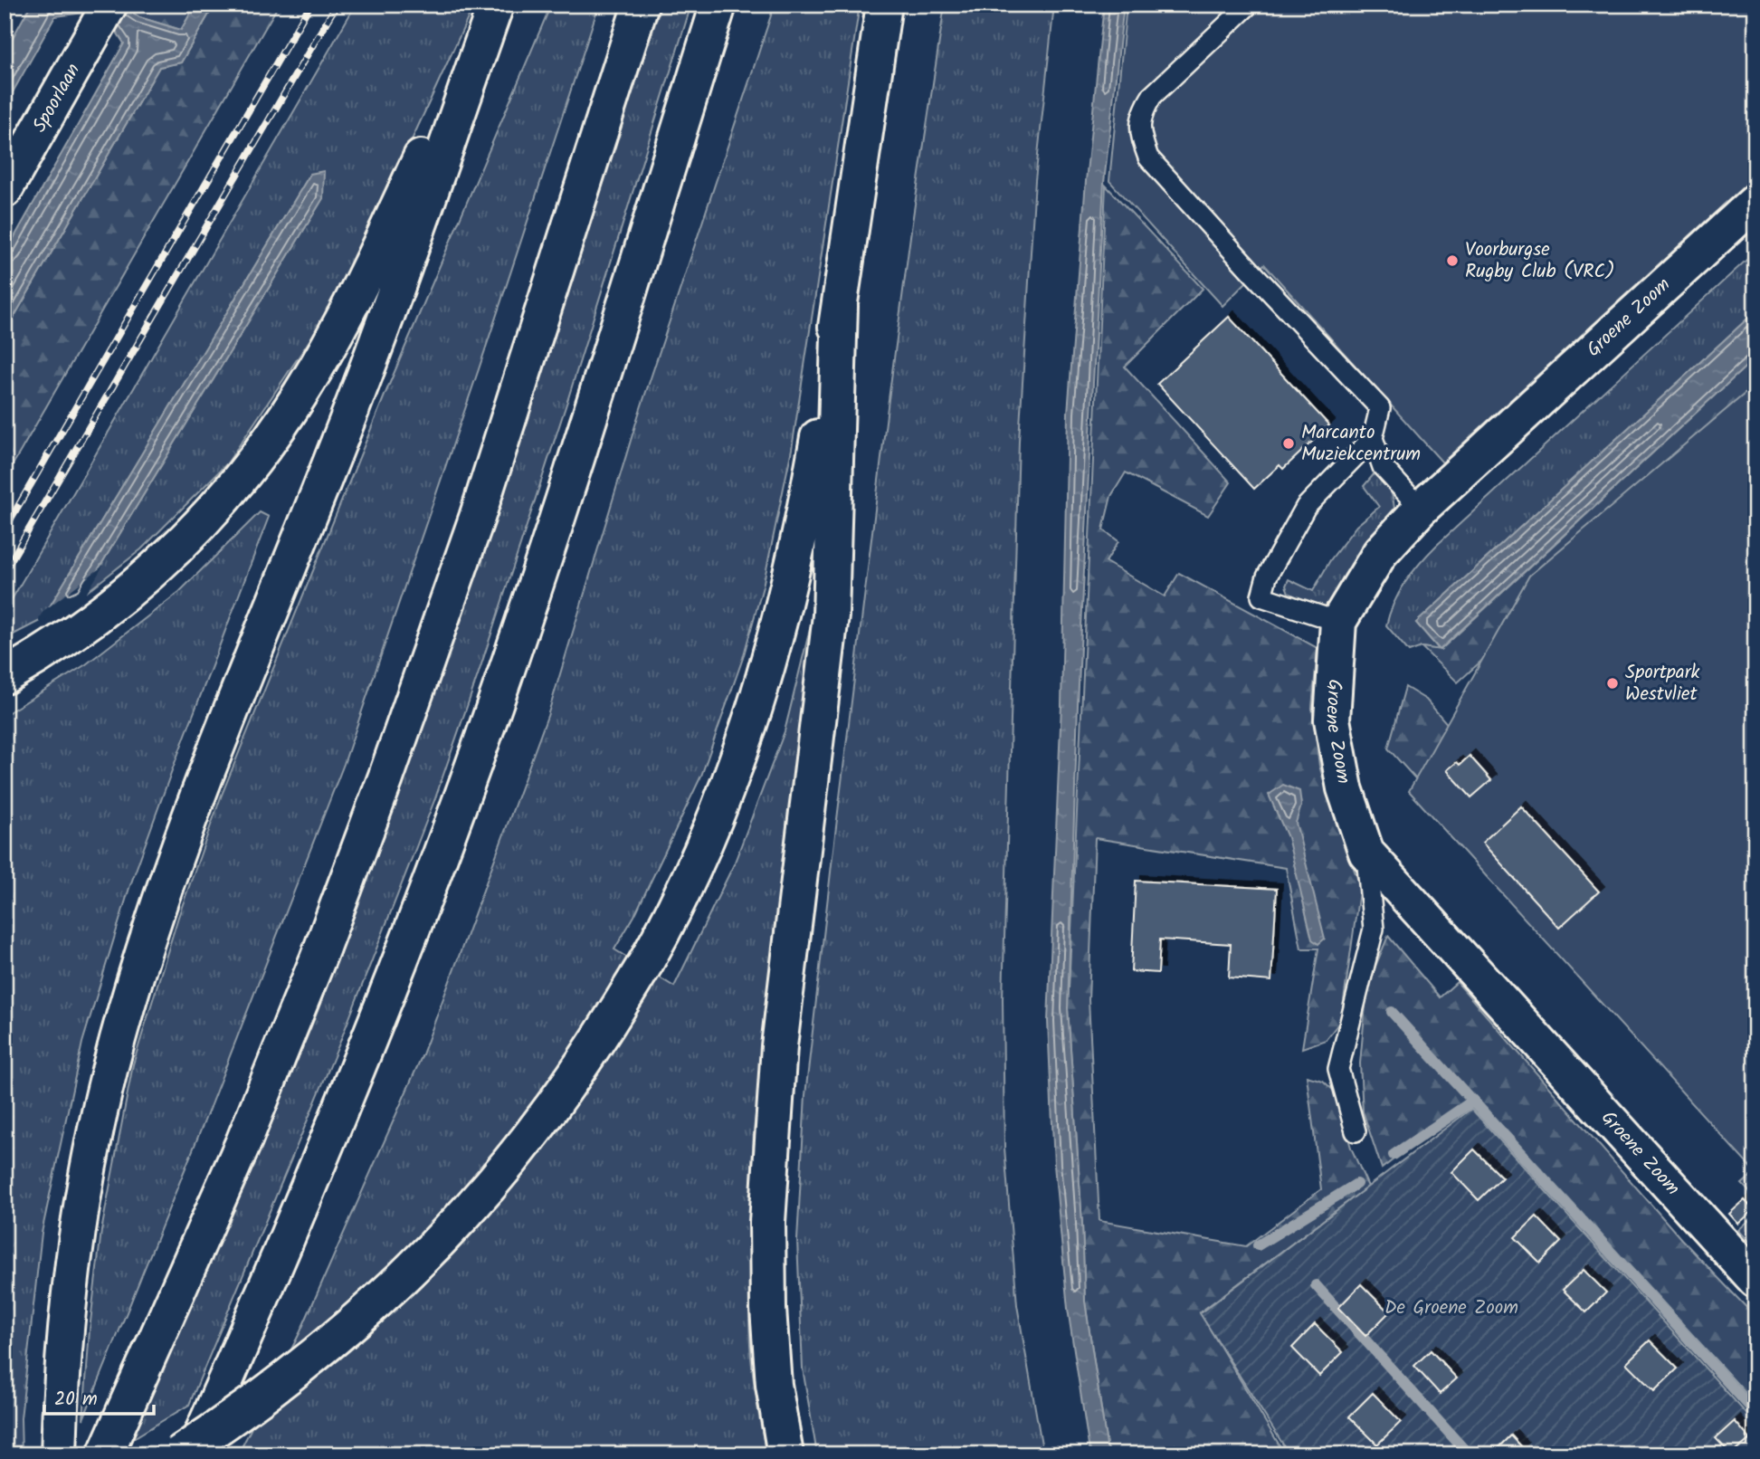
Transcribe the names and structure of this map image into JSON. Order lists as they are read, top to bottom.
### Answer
{
  "streets": {
    "main road": ["Spoorlaan", "Groene Zoom"]
  },
  "parks": ["De Groene Zoom"],
  "places": ["Voorburgse Rugby Club (VRC)", "Marcanto Muziekcentrum", "Sportpark Westvliet"],
  "scale_bar": "20 m"
}
